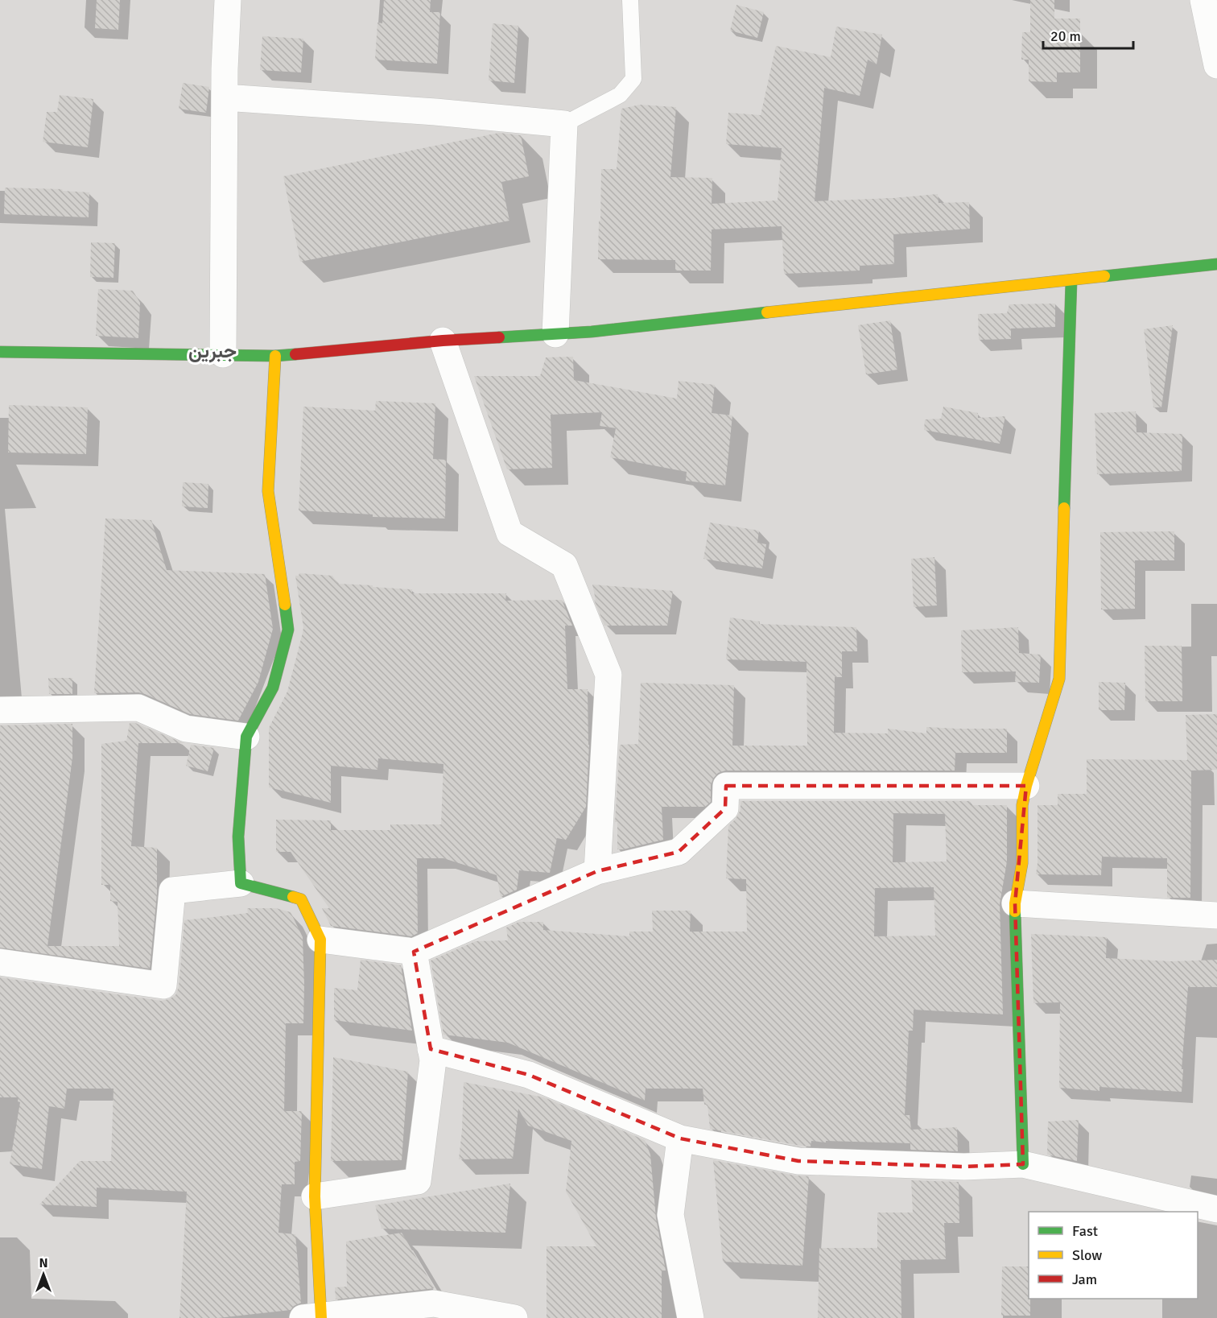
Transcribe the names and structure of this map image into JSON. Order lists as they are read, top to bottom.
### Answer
{
  "districts": ["جبرين"],
  "legend": ["Fast", "Slow", "Jam"],
  "scale_bar": "20 m",
  "north": "top"
}
